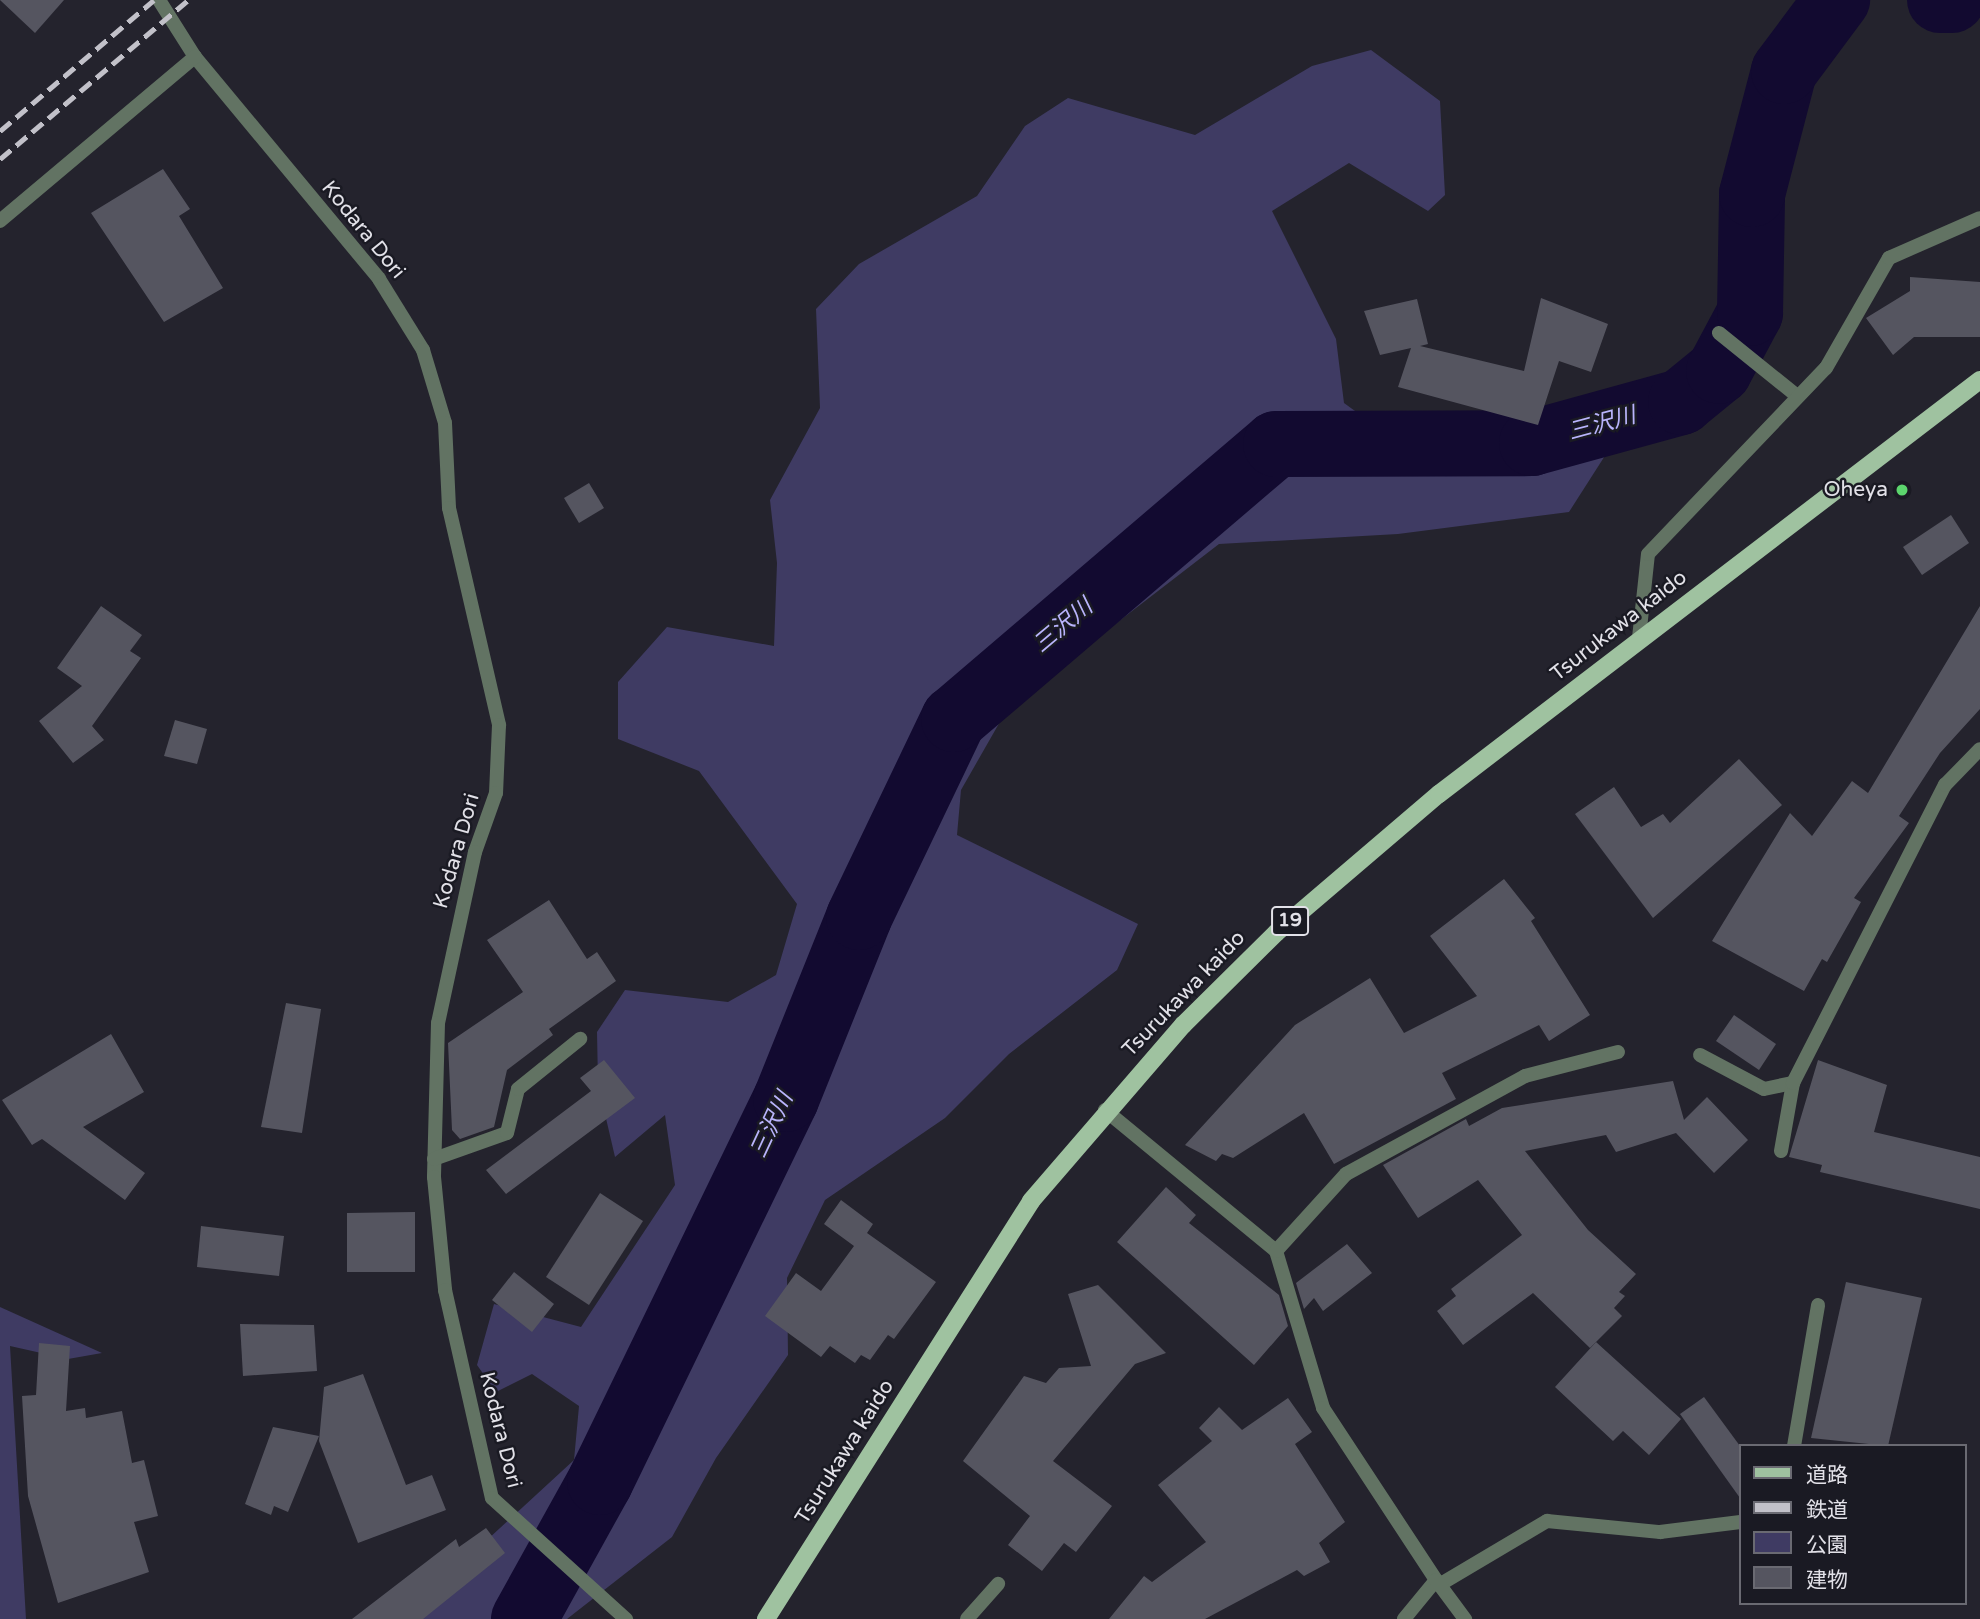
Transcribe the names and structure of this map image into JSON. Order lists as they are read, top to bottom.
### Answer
{
  "streets": {
    "main road": ["Tsurukawa kaido", "19"],
    "street": ["Kodara Dori"]
  },
  "water": ["三沢川"],
  "places": ["Oheya"],
  "legend": [
    "道路",
    "鉄道",
    "公園",
    "建物"
  ]
}
